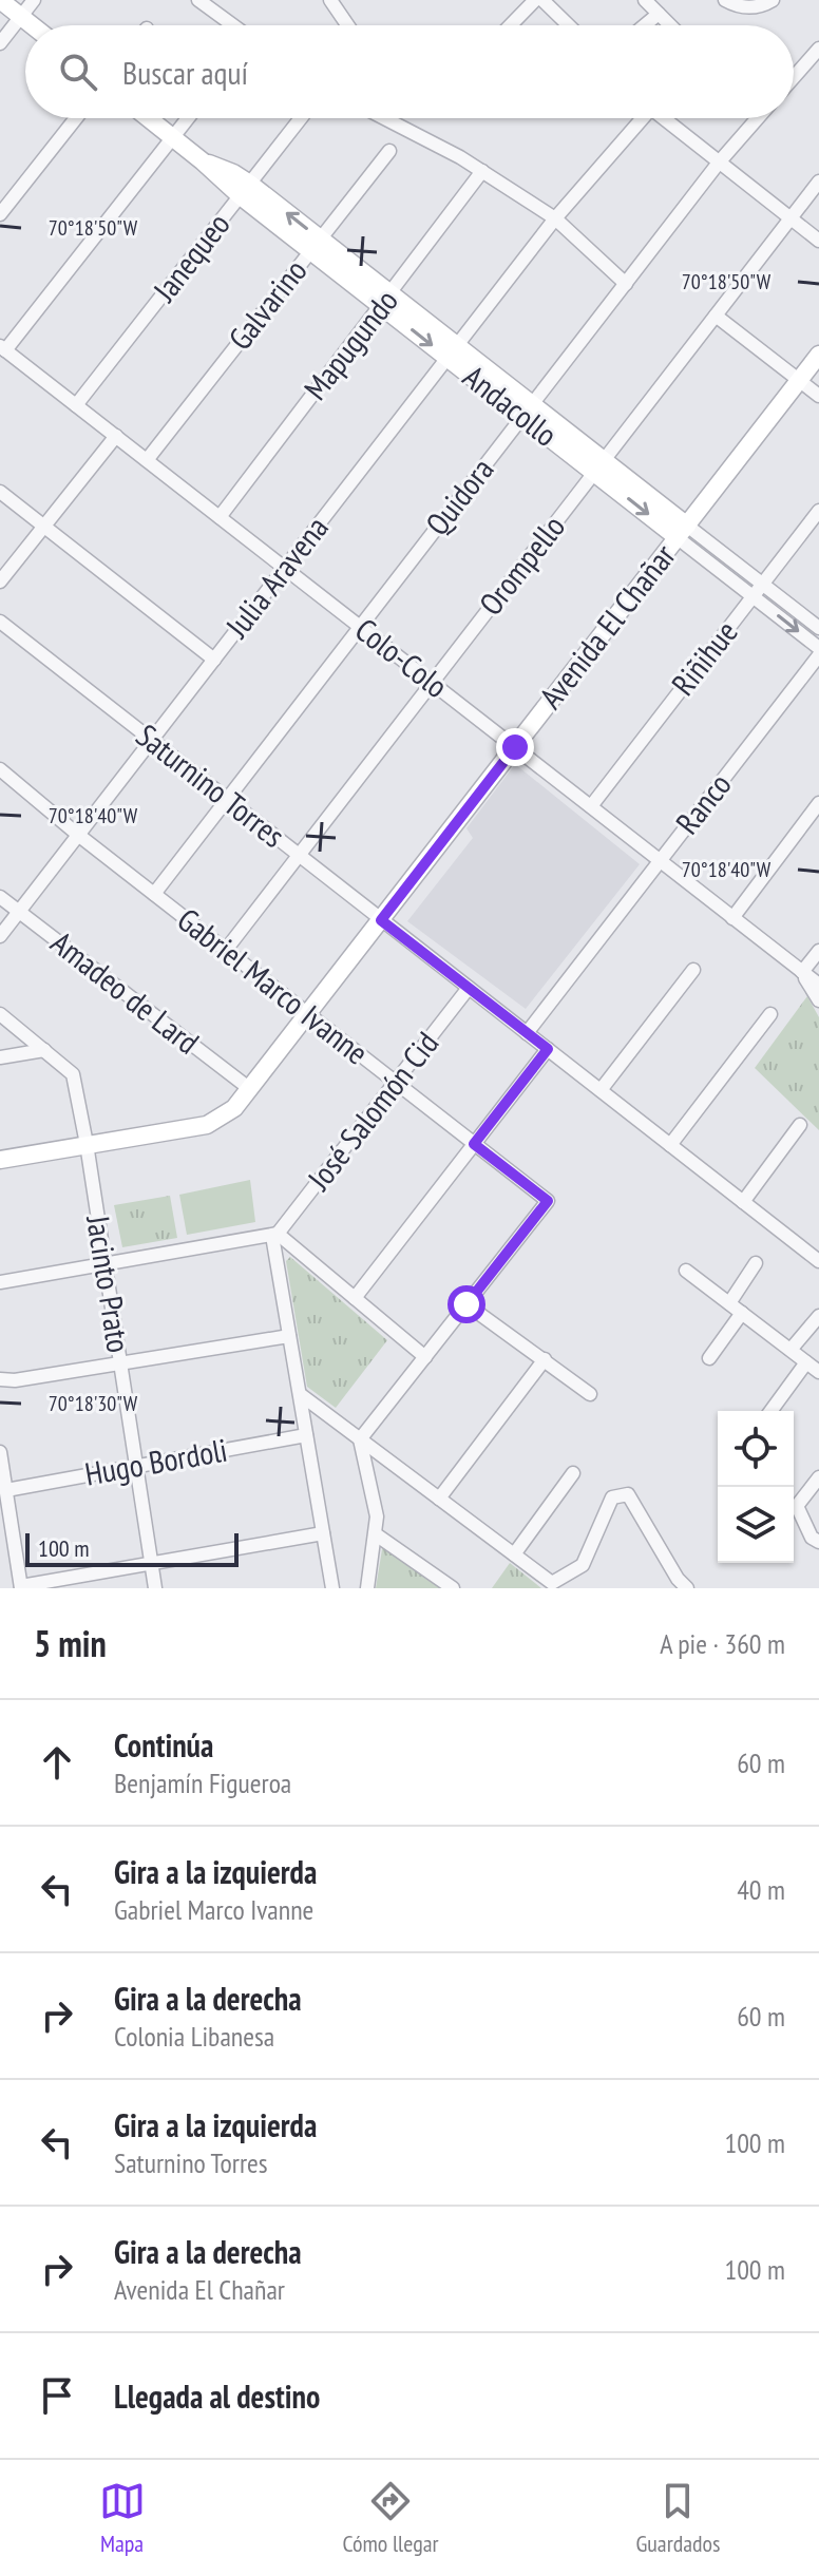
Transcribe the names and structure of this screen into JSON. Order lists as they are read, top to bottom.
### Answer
{
  "streets": {
    "street": [
      "Janequeo",
      "Galvarino",
      "Mapugundo",
      "Andacollo",
      "Quidora",
      "Orompello",
      "Julia Aravena",
      "Avenida El Chañar",
      "Colo-Colo",
      "Riñihue",
      "Saturnino Torres",
      "Ranco",
      "Gabriel Marco Ivanne",
      "Amadeo de Lard",
      "José Salomón Cid",
      "Jacinto Prato",
      "Hugo Bordoli"
    ]
  },
  "crossings": [
    ["Janequeo", "Andacollo"],
    ["Janequeo", "Colo-Colo"],
    ["Galvarino", "Andacollo"],
    ["Galvarino", "Colo-Colo"],
    ["Mapugundo", "Andacollo"],
    ["Mapugundo", "Colo-Colo"],
    ["Andacollo", "Quidora"],
    ["Andacollo", "Orompello"],
    ["Andacollo", "Julia Aravena"],
    ["Andacollo", "Avenida El Chañar"],
    ["Andacollo", "Riñihue"],
    ["Quidora", "Colo-Colo"],
    ["Quidora", "Saturnino Torres"],
    ["Quidora", "Gabriel Marco Ivanne"],
    ["Orompello", "Colo-Colo"],
    ["Orompello", "Saturnino Torres"],
    ["Orompello", "Gabriel Marco Ivanne"],
    ["Julia Aravena", "Colo-Colo"],
    ["Julia Aravena", "Saturnino Torres"],
    ["Julia Aravena", "Gabriel Marco Ivanne"],
    ["Julia Aravena", "Amadeo de Lard"],
    ["Avenida El Chañar", "Colo-Colo"],
    ["Avenida El Chañar", "Saturnino Torres"],
    ["Avenida El Chañar", "Gabriel Marco Ivanne"],
    ["Avenida El Chañar", "Amadeo de Lard"],
    ["Avenida El Chañar", "Jacinto Prato"],
    ["Colo-Colo", "Riñihue"],
    ["Colo-Colo", "Ranco"],
    ["Saturnino Torres", "Ranco"],
    ["Saturnino Torres", "José Salomón Cid"],
    ["Gabriel Marco Ivanne", "José Salomón Cid"],
    ["Jacinto Prato", "Hugo Bordoli"]
  ],
  "scale_bar": "100 m",
  "page": {
    "search": "Buscar aquí",
    "scale": "100 m",
    "heading": ["5 min", "A pie · 360 m"],
    "list": [
      ["Continúa", "Benjamín Figueroa", "60 m"],
      ["Gira a la izquierda", "Gabriel Marco Ivanne", "40 m"],
      ["Gira a la derecha", "Colonia Libanesa", "60 m"],
      ["Gira a la izquierda", "Saturnino Torres", "100 m"],
      ["Gira a la derecha", "Avenida El Chañar", "100 m"],
      "Llegada al destino"
    ],
    "nav": ["Mapa", "Cómo llegar", "Guardados"]
  },
  "coordinates": ["70°18'50\"W", "70°18'40\"W", "70°18'30\"W"]
}
